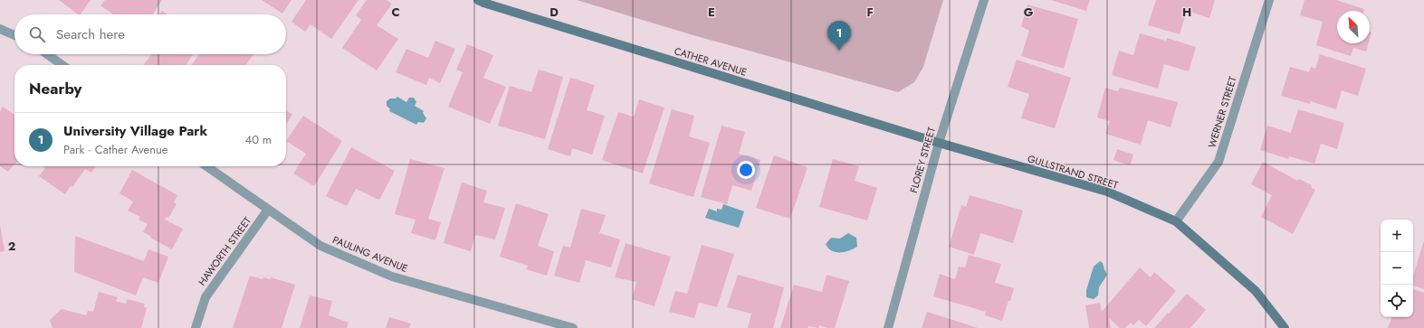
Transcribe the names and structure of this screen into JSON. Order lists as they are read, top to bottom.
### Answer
{
  "streets": {
    "street": [
      "CATHER AVENUE",
      "WERNER STREET",
      "FLOREY STREET",
      "GULLSTRAND STREET",
      "HAWORTH STREET",
      "PAULING AVENUE"
    ]
  },
  "crossings": [
    ["CATHER AVENUE", "FLOREY STREET"],
    ["CATHER AVENUE", "GULLSTRAND STREET"],
    ["WERNER STREET", "GULLSTRAND STREET"],
    ["FLOREY STREET", "GULLSTRAND STREET"],
    ["HAWORTH STREET", "PAULING AVENUE"]
  ],
  "north": "top left",
  "page": {
    "search": "Search here",
    "pins": "1",
    "heading": "Nearby",
    "list": [
      {
        "mark": "1",
        "name": "University Village Park",
        "note": "Park · Cather Avenue",
        "value": "40 m"
      }
    ],
    "map_buttons": ["+", "−"]
  },
  "grid": {
    "columns": [
      "C",
      "D",
      "E",
      "F",
      "G",
      "H"
    ],
    "rows": ["2"]
  }
}
